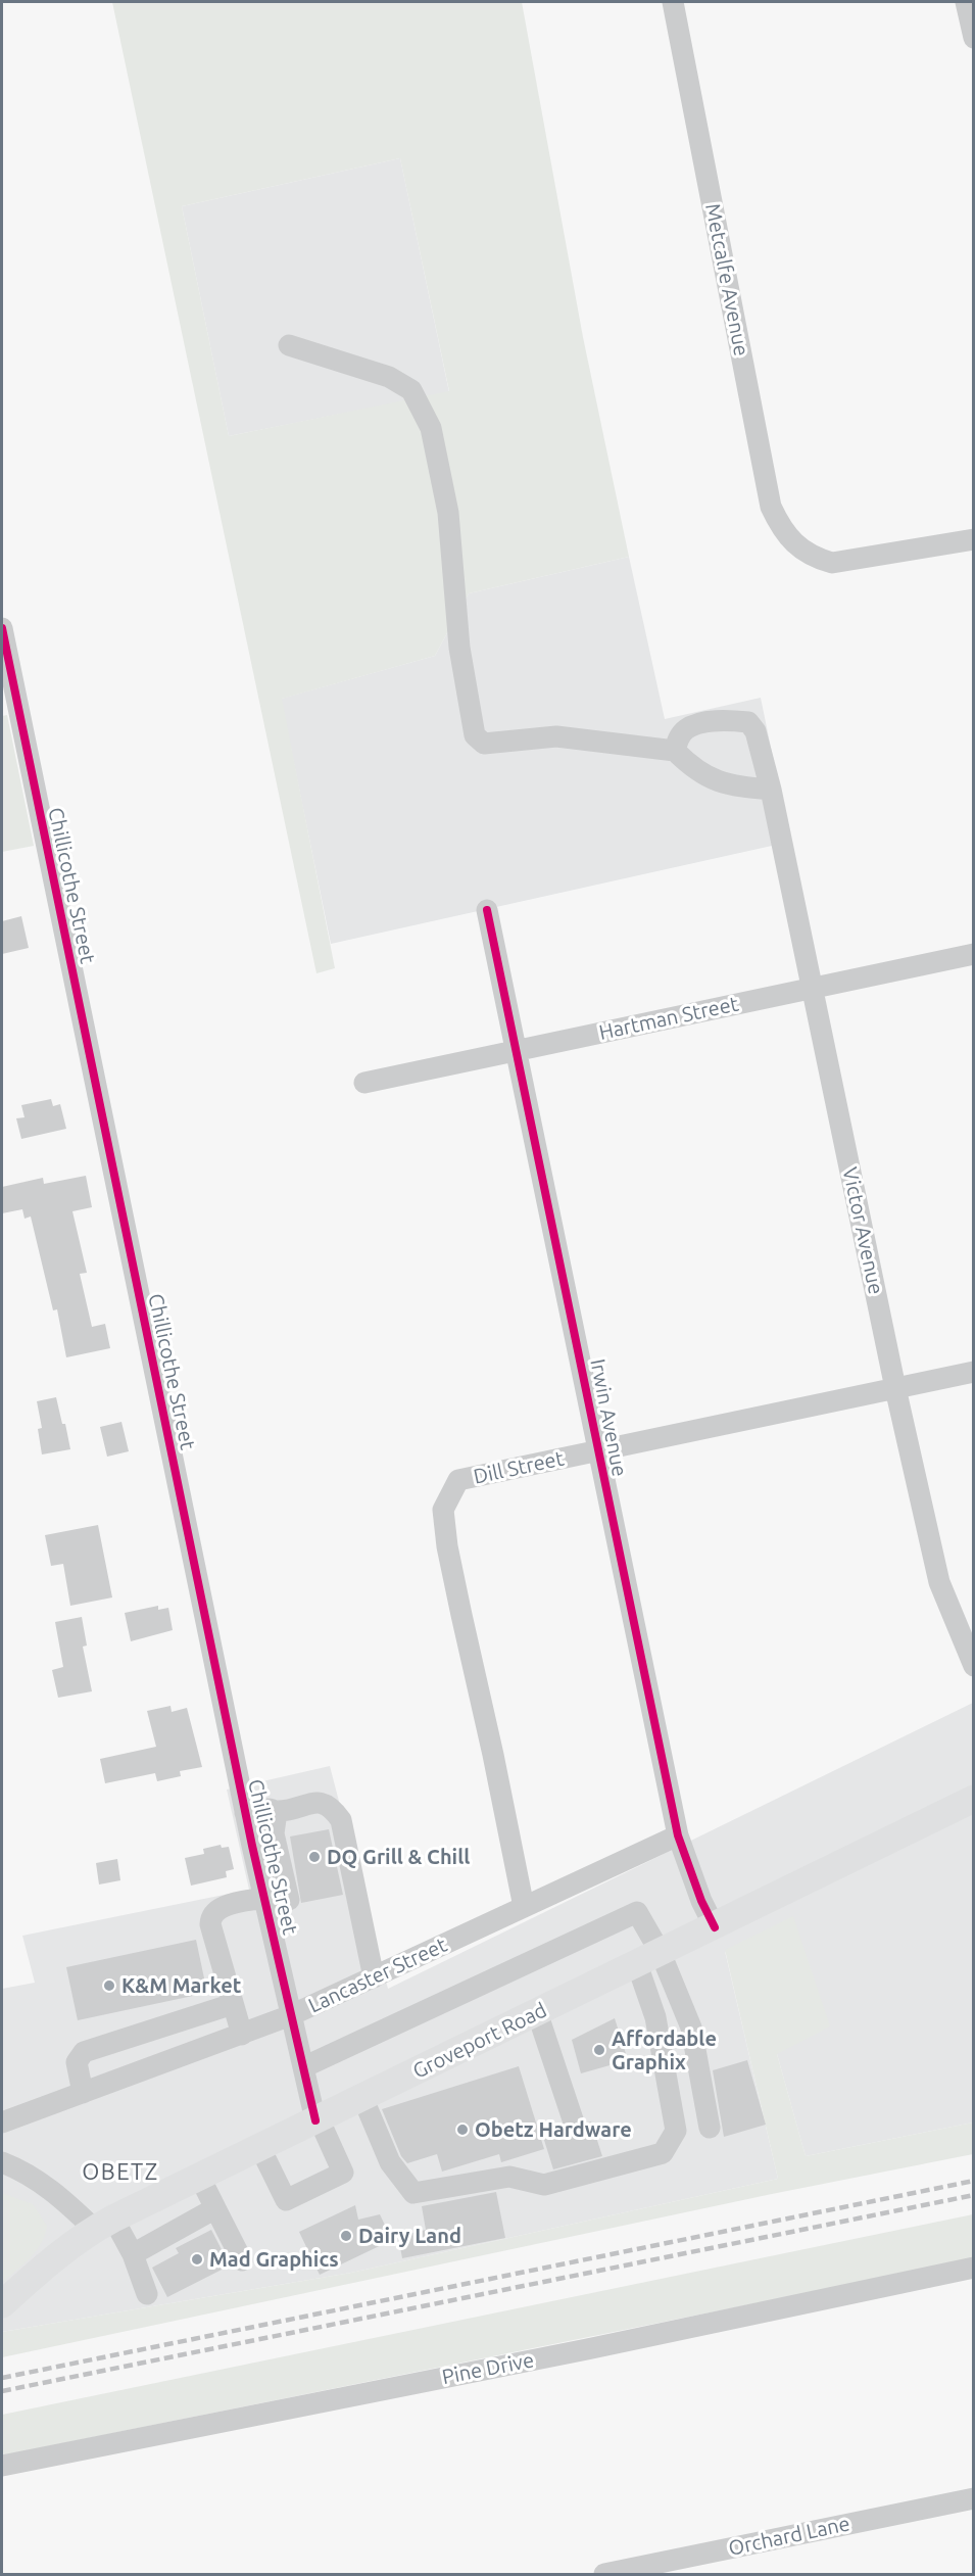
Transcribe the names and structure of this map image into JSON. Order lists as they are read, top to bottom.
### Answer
{
  "streets": {
    "main road": ["Groveport Road"],
    "street": [
      "Metcalfe Avenue",
      "Chillicothe Street",
      "Hartman Street",
      "Victor Avenue",
      "Irwin Avenue",
      "Dill Street",
      "Lancaster Street",
      "Pine Drive",
      "Orchard Lane"
    ]
  },
  "crossings": [
    ["Chillicothe Street", "Lancaster Street"],
    ["Chillicothe Street", "Groveport Road"],
    ["Hartman Street", "Victor Avenue"],
    ["Hartman Street", "Irwin Avenue"],
    ["Victor Avenue", "Dill Street"],
    ["Irwin Avenue", "Dill Street"],
    ["Irwin Avenue", "Lancaster Street"],
    ["Irwin Avenue", "Groveport Road"],
    ["Dill Street", "Lancaster Street"]
  ],
  "districts": ["OBETZ"],
  "places": [
    "DQ Grill & Chill",
    "K&M Market",
    "Affordable Graphix",
    "Obetz Hardware",
    "Dairy Land",
    "Mad Graphics"
  ]
}
